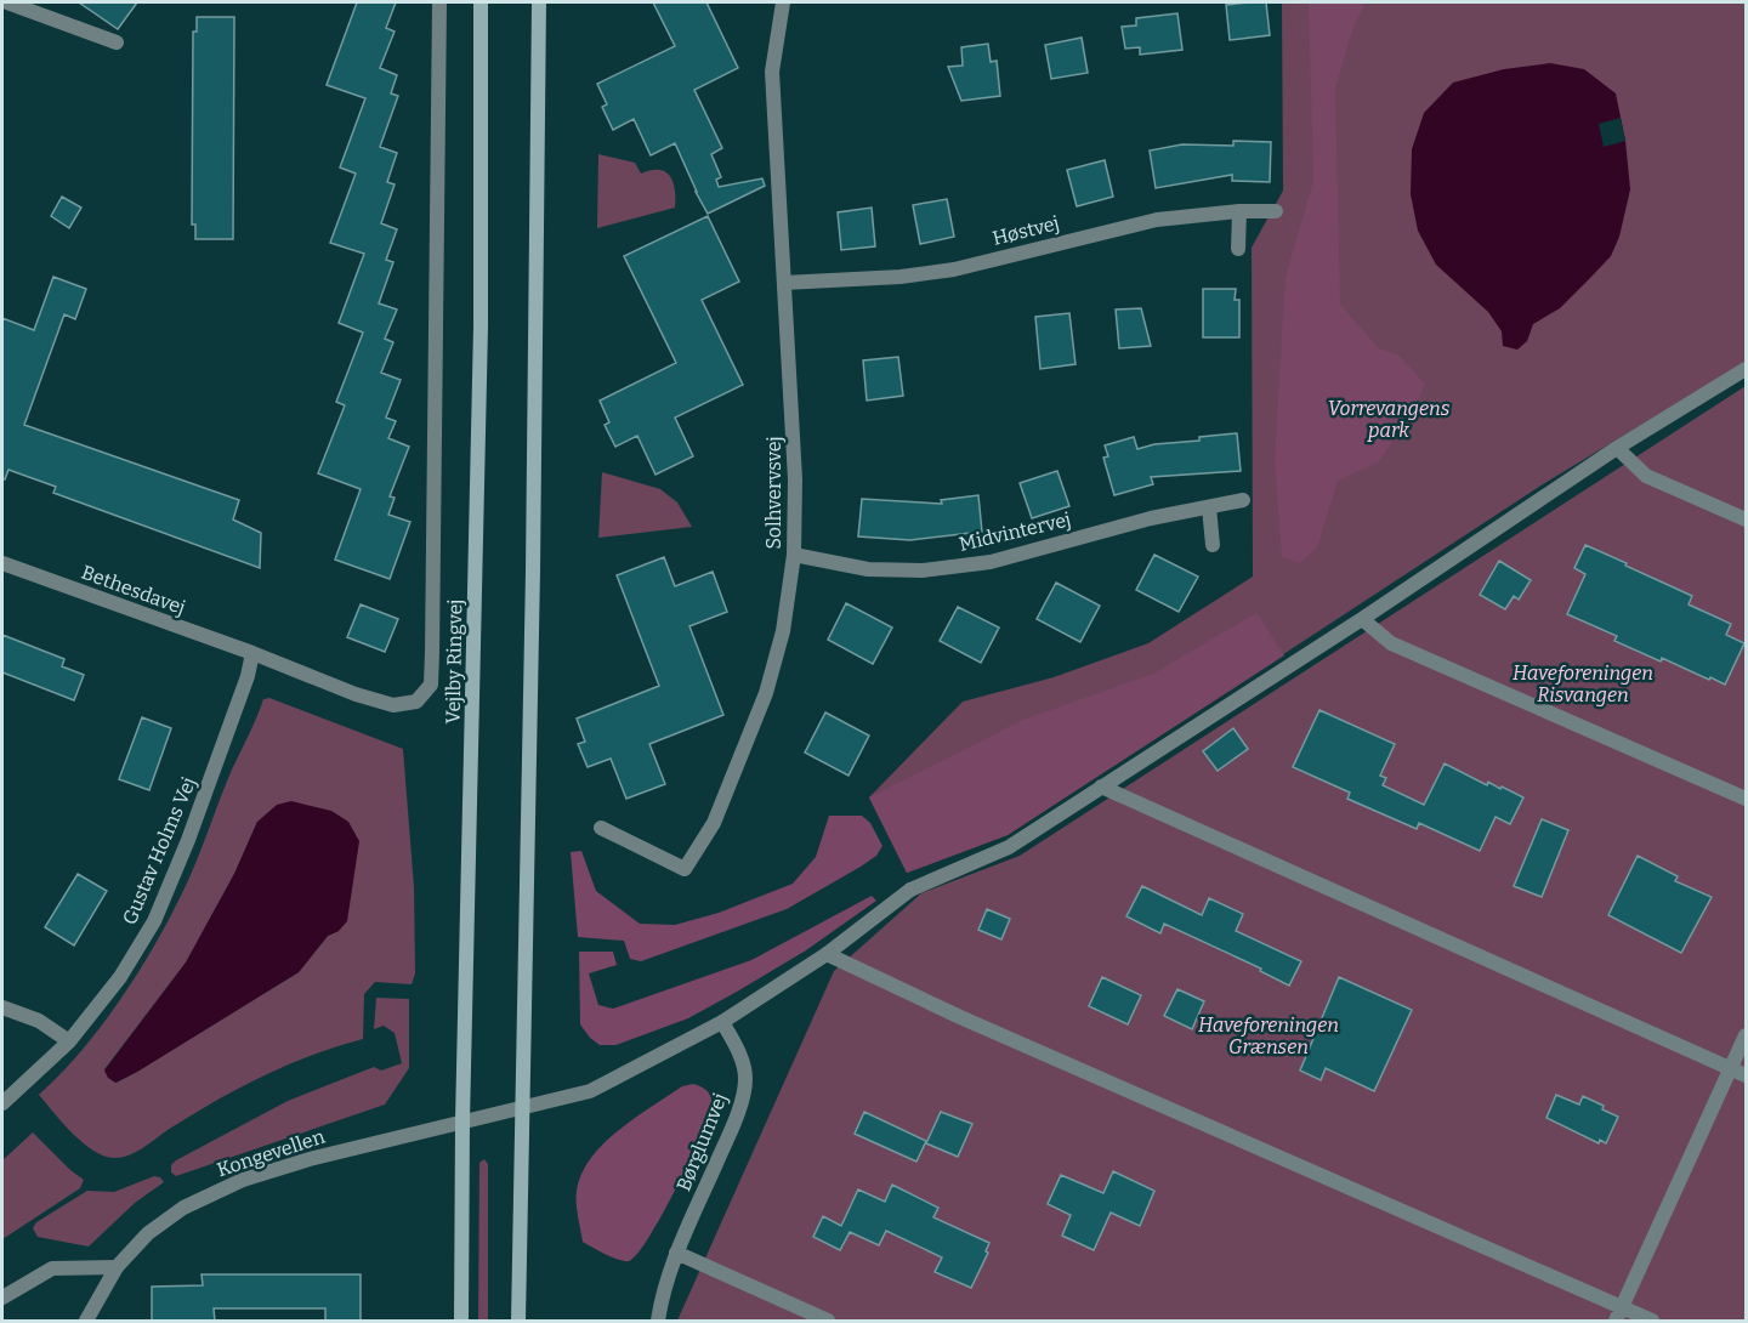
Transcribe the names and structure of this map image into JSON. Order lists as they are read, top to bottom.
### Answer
{
  "streets": {
    "main road": ["Vejlby Ringvej"],
    "street": [
      "Høstvej",
      "Solhvervsvej",
      "Midvintervej",
      "Bethesdavej",
      "Gustav Holms Vej",
      "Børglumvej",
      "Kongevellen"
    ]
  },
  "crossings": [
    ["Høstvej", "Solhvervsvej"],
    ["Solhvervsvej", "Midvintervej"],
    ["Bethesdavej", "Vejlby Ringvej"],
    ["Bethesdavej", "Gustav Holms Vej"],
    ["Vejlby Ringvej", "Gustav Holms Vej"],
    ["Vejlby Ringvej", "Kongevellen"]
  ],
  "parks": ["Vorrevangens park", "Haveforeningen Risvangen", "Haveforeningen Grænsen"]
}
